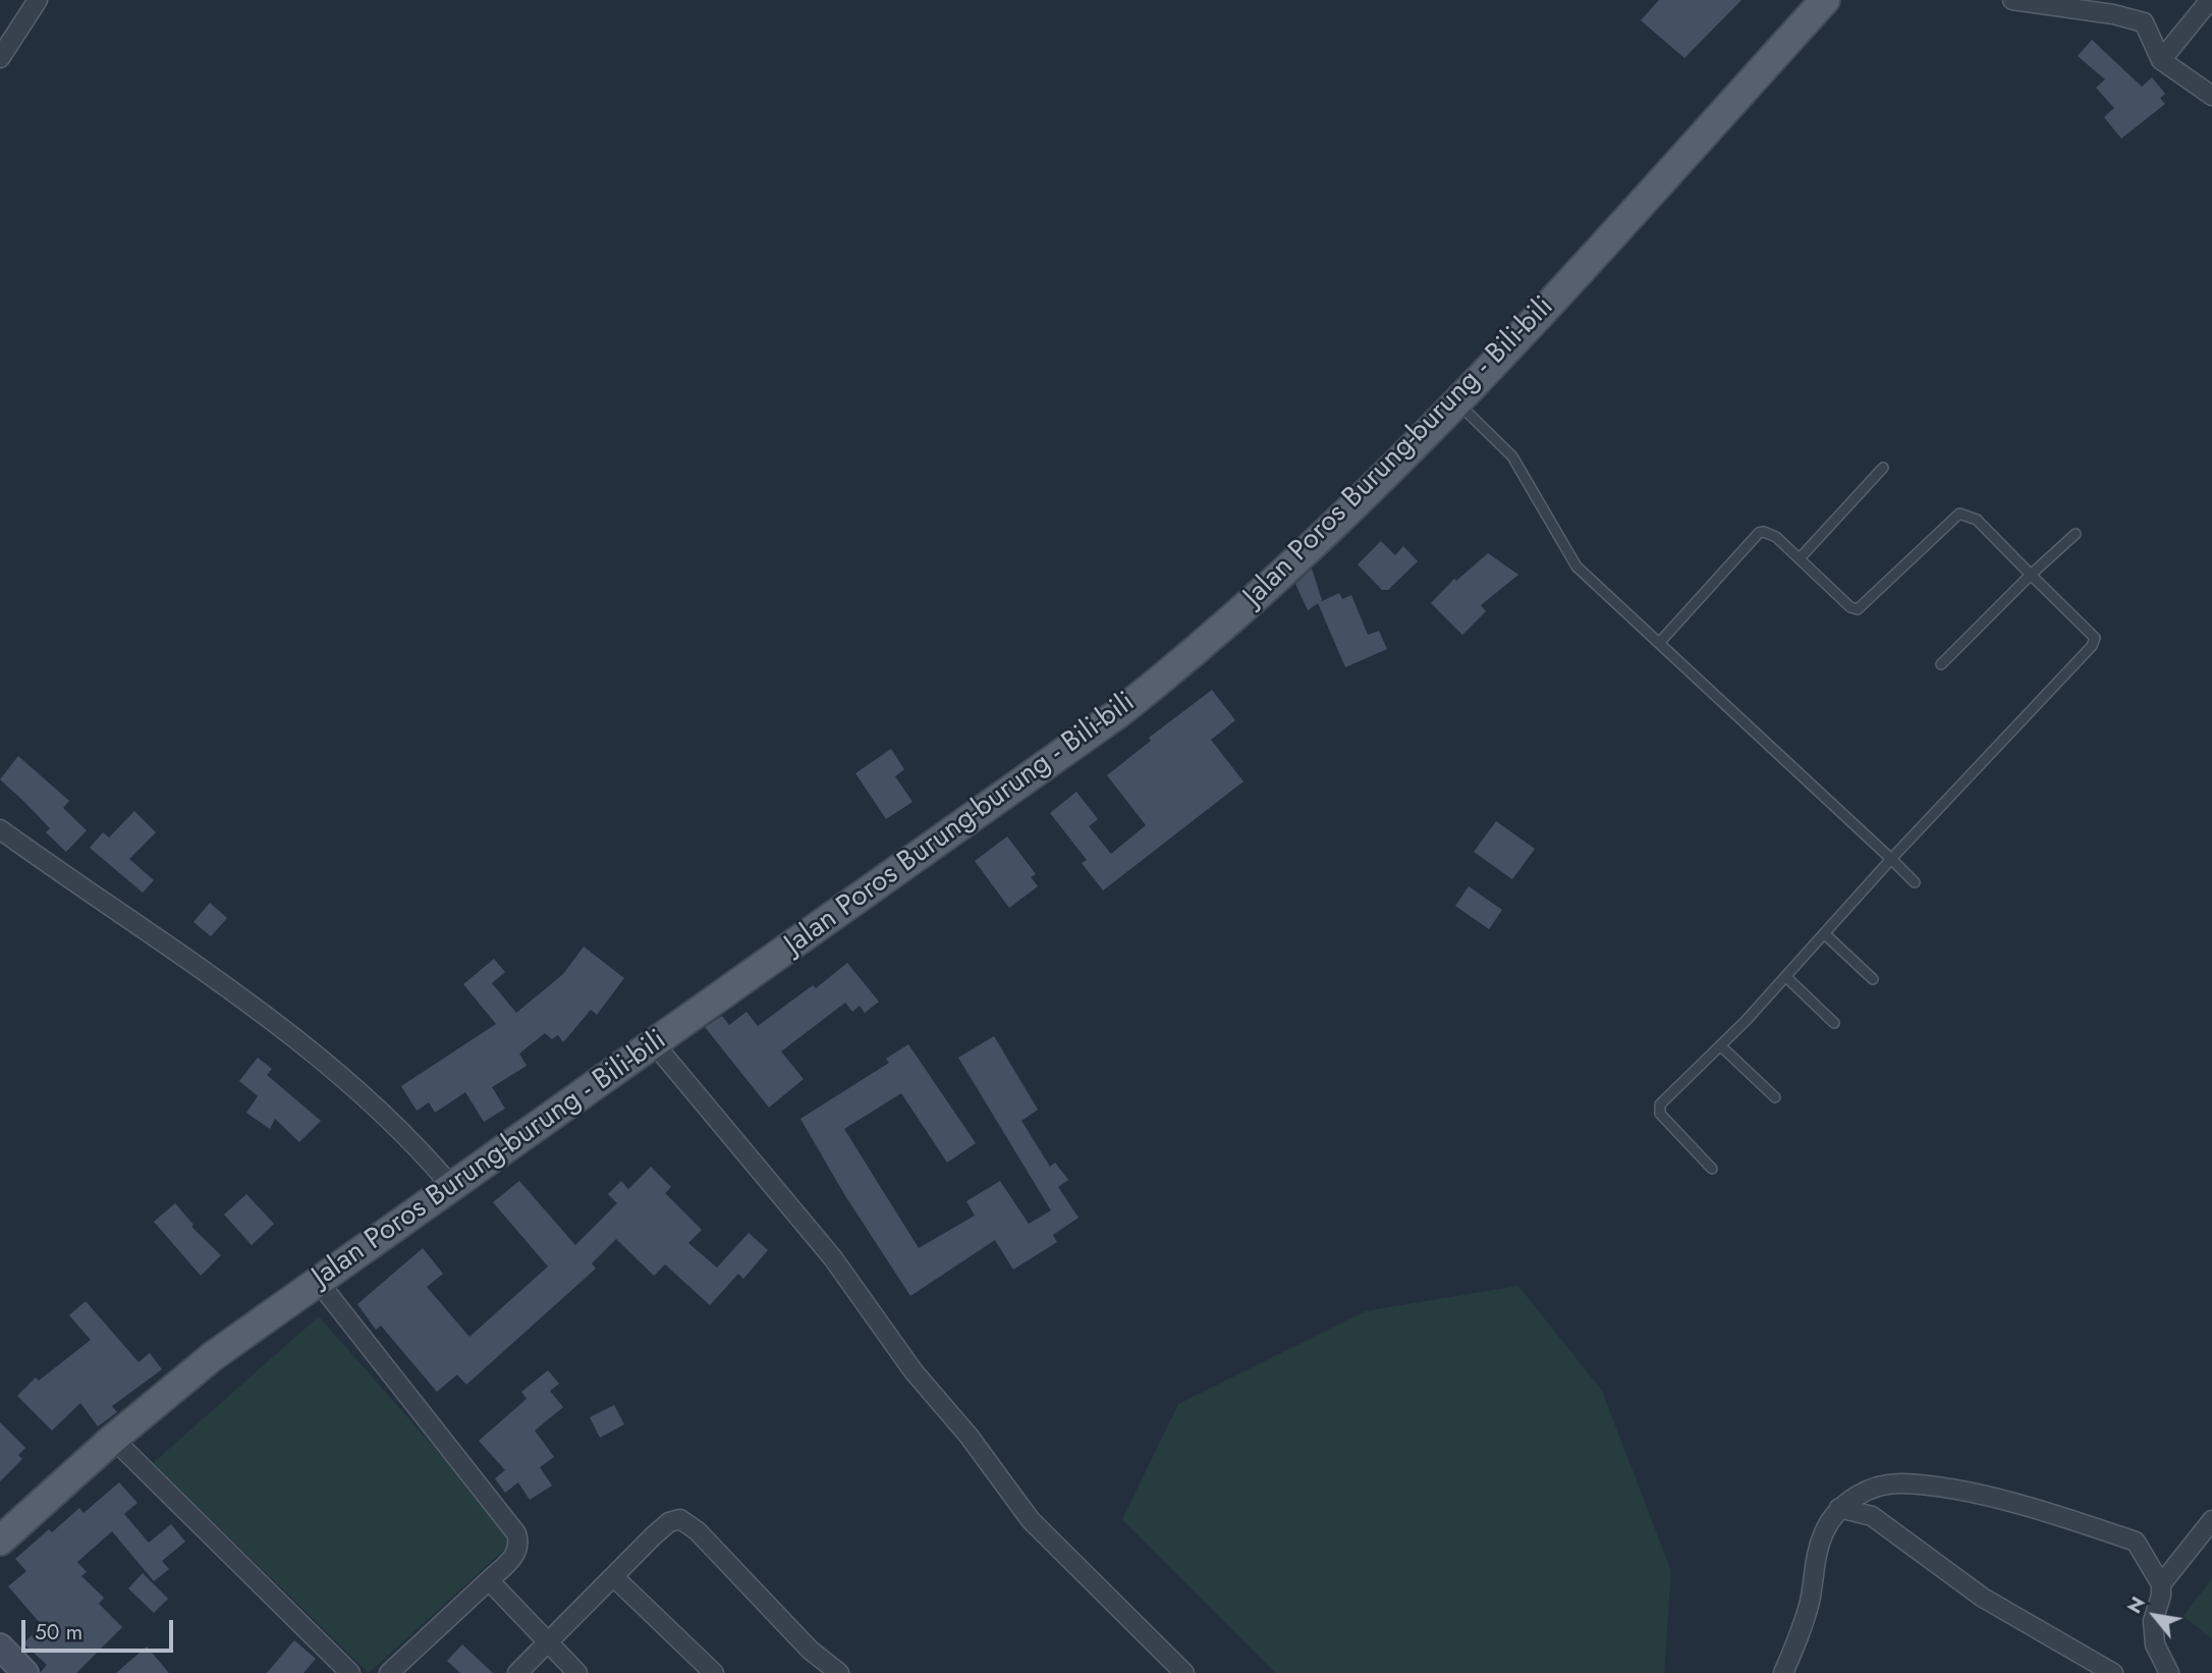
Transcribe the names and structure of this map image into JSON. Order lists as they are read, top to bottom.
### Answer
{
  "streets": {
    "main road": ["Jalan Poros Burung-burung - Bili-bili"]
  },
  "scale_bar": "50 m",
  "north": "top left"
}
